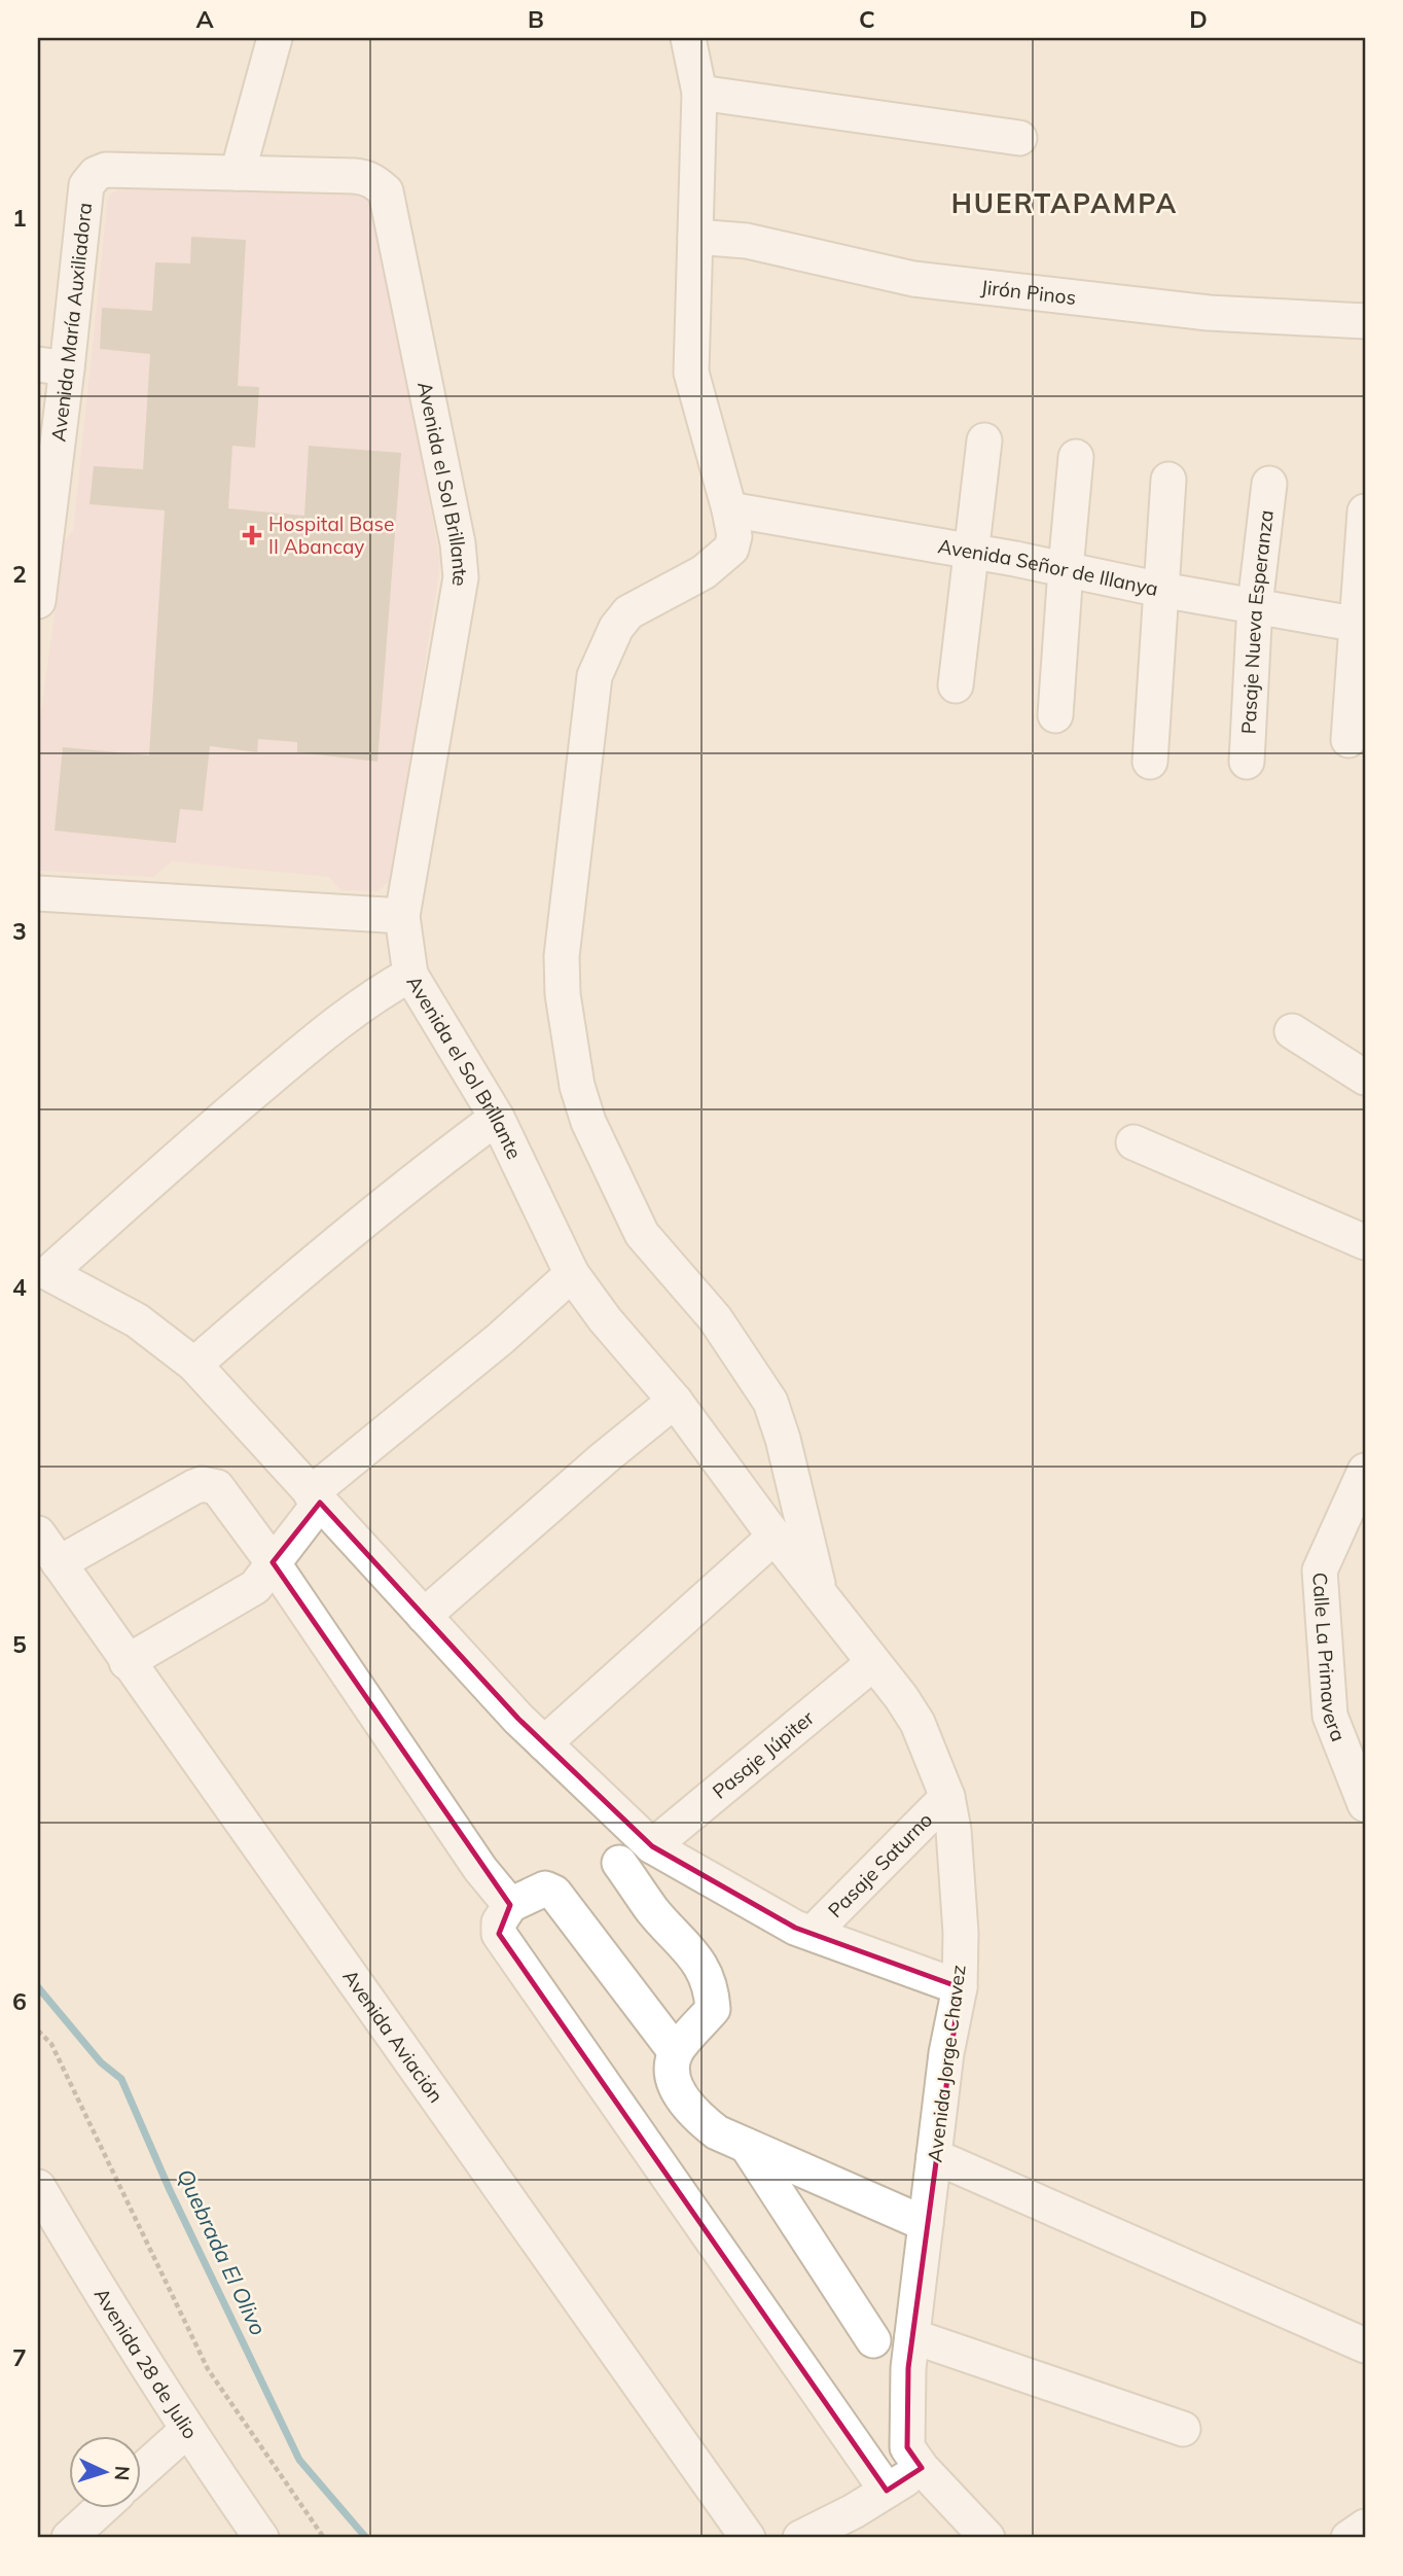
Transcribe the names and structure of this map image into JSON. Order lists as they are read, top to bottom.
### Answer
{
  "streets": {
    "street": [
      "Jirón Pinos",
      "Avenida María Auxiliadora",
      "Avenida el Sol Brillante",
      "Avenida Señor de Illanya",
      "Pasaje Nueva Esperanza",
      "Calle La Primavera",
      "Pasaje Júpiter",
      "Pasaje Saturno",
      "Avenida Aviación",
      "Avenida Jorge Chavez",
      "Avenida 28 de Julio"
    ]
  },
  "crossings": [
    ["Avenida María Auxiliadora", "Avenida el Sol Brillante"],
    ["Avenida el Sol Brillante", "Avenida Jorge Chavez"],
    ["Avenida Señor de Illanya", "Pasaje Nueva Esperanza"],
    ["Pasaje Júpiter", "Avenida Jorge Chavez"],
    ["Pasaje Saturno", "Avenida Jorge Chavez"]
  ],
  "districts": ["HUERTAPAMPA"],
  "water": ["Quebrada El Olivo"],
  "places": {
    "health": ["Hospital Base II Abancay"]
  },
  "north": "right",
  "grid": {
    "columns": [
      "A",
      "B",
      "C",
      "D"
    ],
    "rows": [
      "1",
      "2",
      "3",
      "4",
      "5",
      "6",
      "7"
    ]
  }
}
